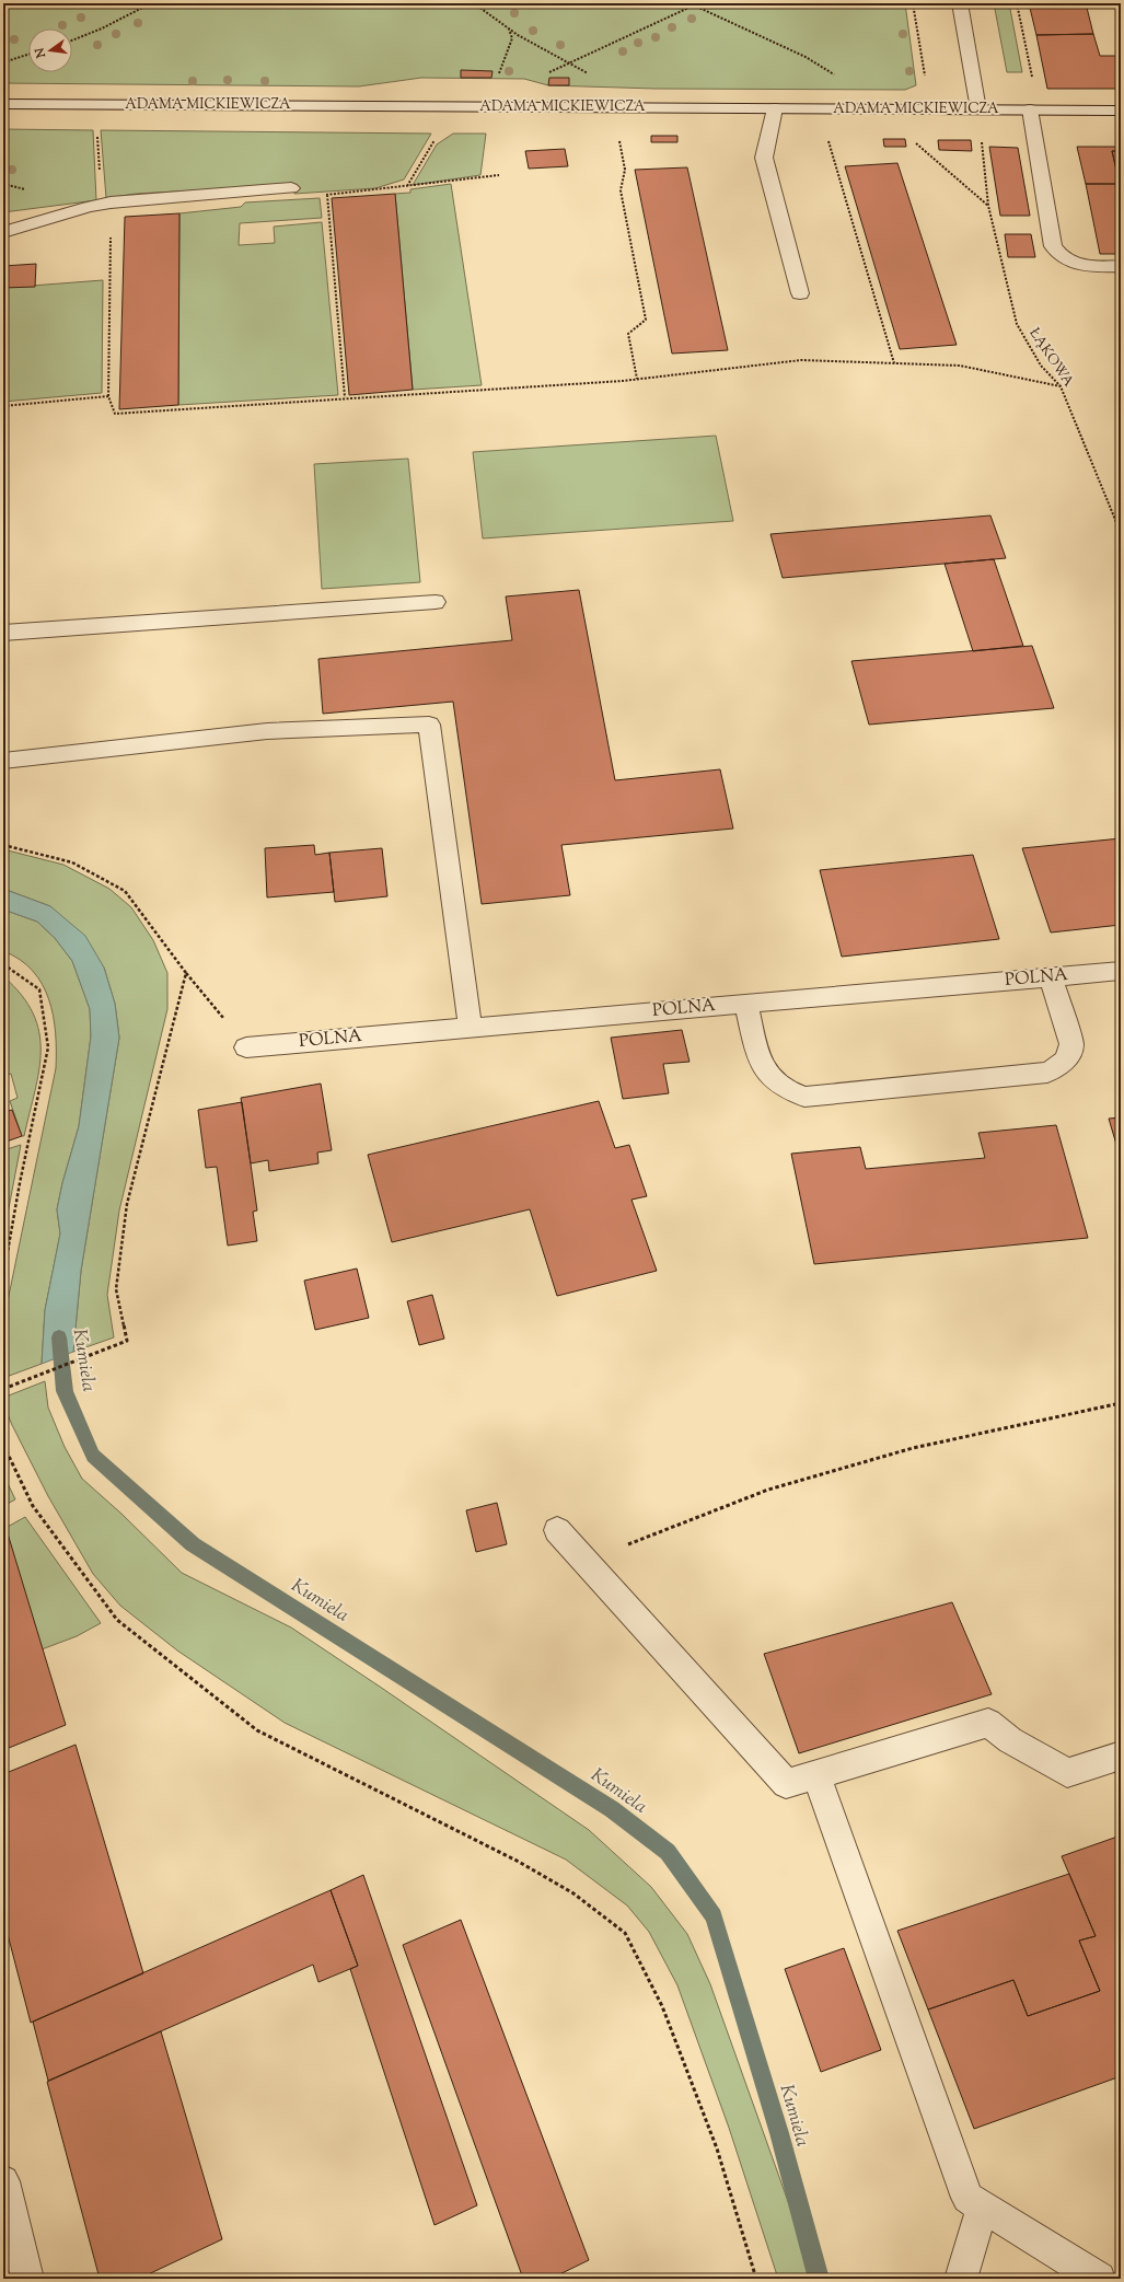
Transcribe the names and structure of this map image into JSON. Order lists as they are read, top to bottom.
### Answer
{
  "streets": {
    "street": ["ADAMA MICKIEWICZA", "POLNA"],
    "path": ["ŁĄKOWA"]
  },
  "crossings": [
    ["ADAMA MICKIEWICZA", "ŁĄKOWA"]
  ],
  "water": ["Kumiela"],
  "north": "left"
}
